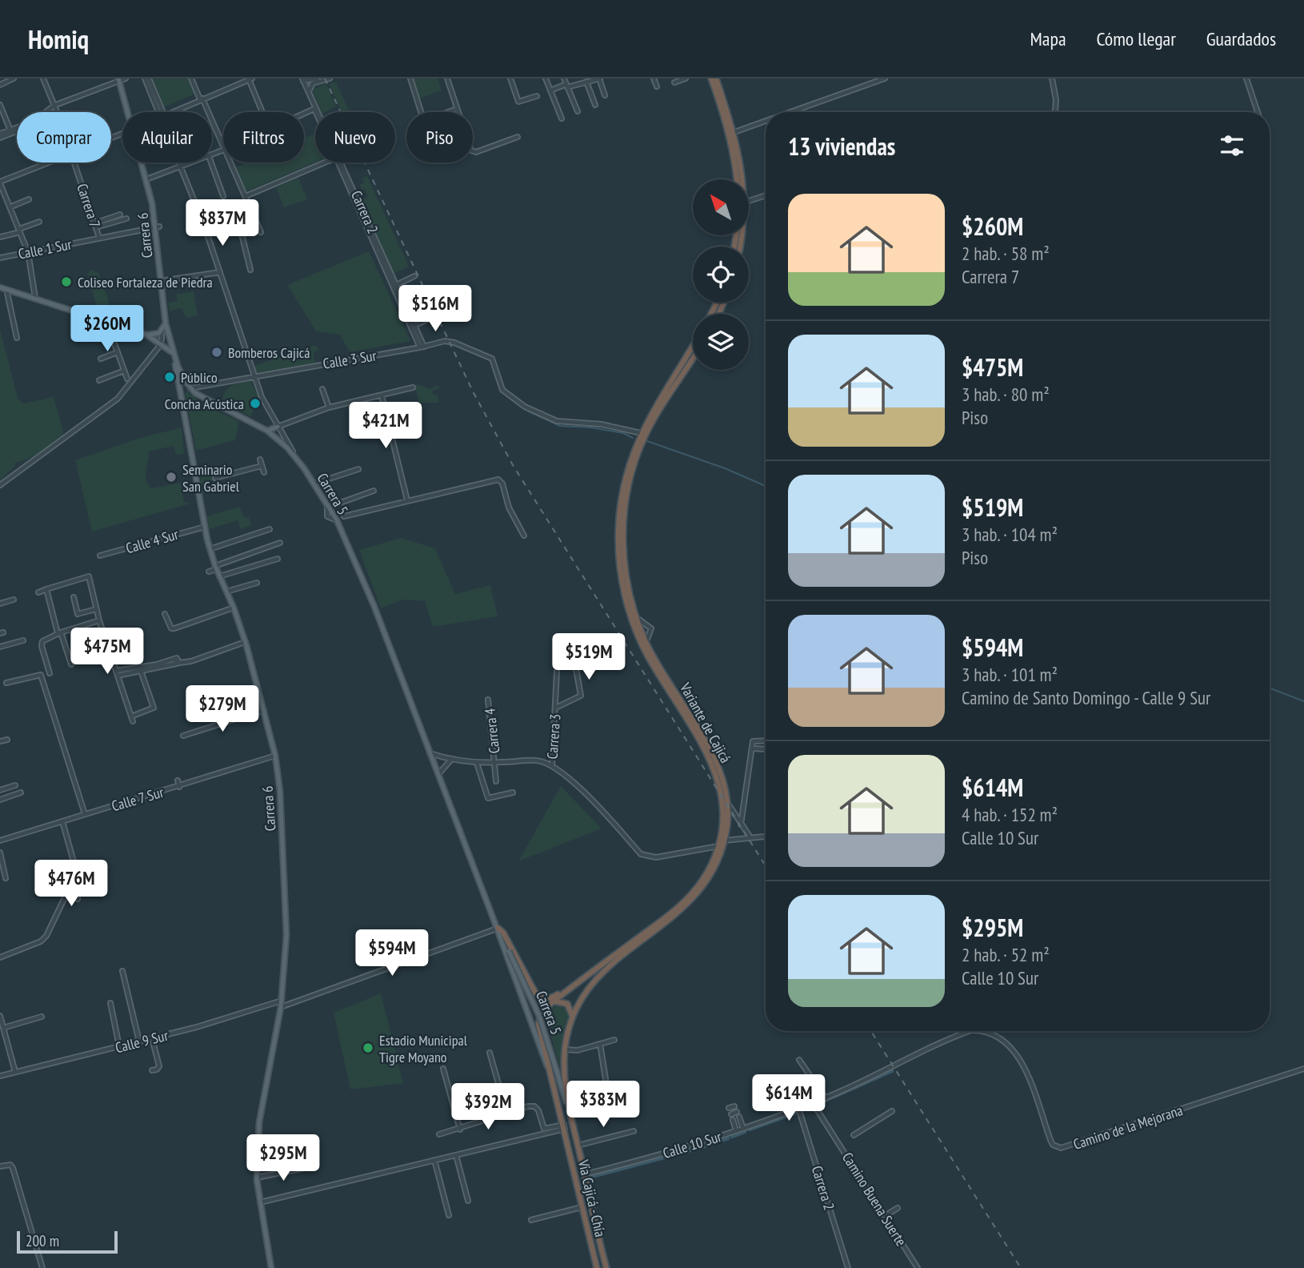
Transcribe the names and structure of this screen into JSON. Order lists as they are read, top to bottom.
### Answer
{
  "streets": {
    "highway": ["Variante de Cajicá", "Vía Cajicá - Chía"],
    "main road": ["Carrera 6", "Carrera 5"],
    "street": [
      "Carrera 7",
      "Carrera 2",
      "Calle 1 Sur",
      "Calle 3 Sur",
      "Calle 4 Sur",
      "Carrera 4",
      "Carrera 3",
      "Calle 7 Sur",
      "Calle 9 Sur",
      "Camino de la Mejorana",
      "Calle 10 Sur",
      "Camino Buena Suerte"
    ]
  },
  "crossings": [
    ["Carrera 7", "Calle 1 Sur"],
    ["Carrera 2", "Calle 3 Sur"],
    ["Carrera 2", "Calle 10 Sur"],
    ["Carrera 6", "Calle 1 Sur"],
    ["Carrera 6", "Calle 3 Sur"],
    ["Carrera 6", "Calle 4 Sur"],
    ["Carrera 6", "Calle 7 Sur"],
    ["Carrera 6", "Calle 9 Sur"],
    ["Calle 3 Sur", "Carrera 5"],
    ["Calle 3 Sur", "Variante de Cajicá"],
    ["Carrera 5", "Variante de Cajicá"],
    ["Carrera 5", "Vía Cajicá - Chía"],
    ["Variante de Cajicá", "Calle 10 Sur"],
    ["Variante de Cajicá", "Vía Cajicá - Chía"],
    ["Calle 10 Sur", "Camino Buena Suerte"]
  ],
  "places": [
    "Coliseo Fortaleza de Piedra",
    "Bomberos Cajicá",
    "Público",
    "Concha Acústica",
    "Seminario San Gabriel",
    "Estadio Municipal Tigre Moyano"
  ],
  "scale_bar": "200 m",
  "north": "top left",
  "page": {
    "header": "Homiq",
    "nav": ["Mapa", "Cómo llegar", "Guardados"],
    "chip": [
      "Comprar",
      "Alquilar",
      "Filtros",
      "Nuevo",
      "Piso"
    ],
    "heading": "13 viviendas",
    "list": [
      {
        "name": "$260M",
        "note": "2 hab. · 58 m² · Carrera 7"
      },
      {
        "name": "$475M",
        "note": "3 hab. · 80 m² · Piso"
      },
      {
        "name": "$519M",
        "note": "3 hab. · 104 m² · Piso"
      },
      {
        "name": "$594M",
        "note": "3 hab. · 101 m² · Camino de Santo Domingo - Calle 9 Sur"
      },
      {
        "name": "$614M",
        "note": "4 hab. · 152 m² · Calle 10 Sur"
      },
      {
        "name": "$295M",
        "note": "2 hab. · 52 m² · Calle 10 Sur"
      }
    ],
    "price": [
      "$837M",
      "$516M",
      "$260M",
      "$421M",
      "$475M",
      "$519M",
      "$279M",
      "$476M",
      "$594M",
      "$614M",
      "$383M",
      "$392M",
      "$295M"
    ],
    "scale": "200 m"
  }
}
